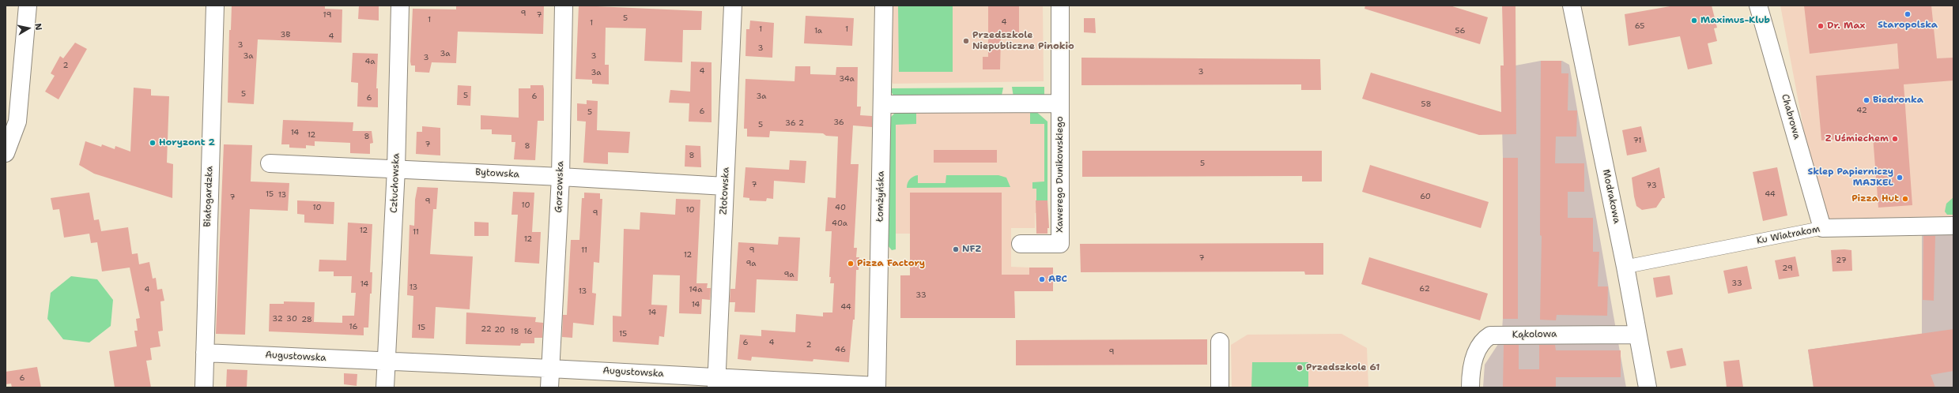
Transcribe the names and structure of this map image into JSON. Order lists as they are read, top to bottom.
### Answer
{
  "streets": {
    "street": [
      "Chabrowa",
      "Bytowska",
      "Xawerego Dunikowskiego",
      "Człuchowska",
      "Gorzowska",
      "Złotowska",
      "Białogardzka",
      "Łomżyńska",
      "Modrakowa",
      "Ku Wiatrakom",
      "Kąkolowa",
      "Augustowska"
    ]
  },
  "crossings": [
    ["Chabrowa", "Ku Wiatrakom"],
    ["Bytowska", "Człuchowska"],
    ["Bytowska", "Gorzowska"],
    ["Bytowska", "Złotowska"],
    ["Xawerego Dunikowskiego", "Łomżyńska"],
    ["Człuchowska", "Augustowska"],
    ["Gorzowska", "Augustowska"],
    ["Złotowska", "Augustowska"],
    ["Białogardzka", "Augustowska"],
    ["Łomżyńska", "Augustowska"],
    ["Modrakowa", "Ku Wiatrakom"],
    ["Modrakowa", "Kąkolowa"]
  ],
  "places": [
    "Staropolska",
    "Maximus-Klub",
    "Dr. Max",
    "Przedszkole Niepubliczne Pinokio",
    "Biedronka",
    "Z Uśmiechem",
    "Horyzont 2",
    "Sklep Papierniczy MAJKEL",
    "Pizza Hut",
    "NFZ",
    "Pizza Factory",
    "ABC",
    "Przedszkole 61"
  ],
  "house_numbers": [
    "9",
    "19",
    "7",
    "5",
    "1",
    "4",
    "1",
    "65",
    "1",
    "1",
    "1a",
    "56",
    "3B",
    "4",
    "3",
    "3",
    "3a",
    "3a",
    "3",
    "3",
    "4a",
    "2",
    "4",
    "3",
    "3a",
    "34a",
    "5",
    "5",
    "6",
    "3a",
    "6",
    "58",
    "42",
    "6",
    "5",
    "36",
    "36 2",
    "5",
    "14",
    "12",
    "8",
    "71",
    "7",
    "8",
    "8",
    "5",
    "7",
    "73",
    "15",
    "44",
    "13",
    "60",
    "7",
    "9",
    "10",
    "10",
    "40",
    "10",
    "9",
    "40a",
    "12",
    "11",
    "12",
    "11",
    "9",
    "12",
    "7",
    "27",
    "9a",
    "29",
    "9a",
    "33",
    "14",
    "13",
    "62",
    "4",
    "14a",
    "13",
    "33",
    "14",
    "44",
    "14",
    "32",
    "30",
    "28",
    "16",
    "15",
    "22",
    "20",
    "18",
    "16",
    "15",
    "6",
    "4",
    "2",
    "46",
    "9",
    "6"
  ],
  "north": "right"
}
